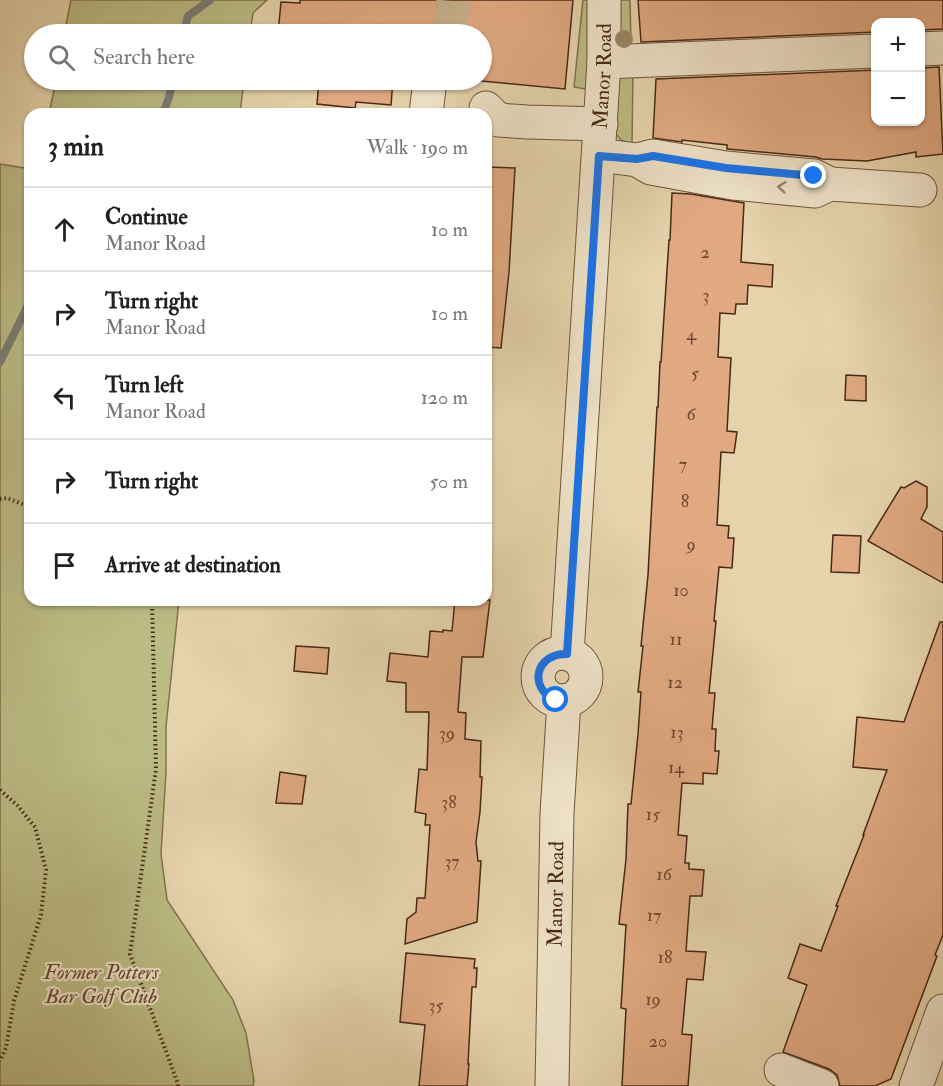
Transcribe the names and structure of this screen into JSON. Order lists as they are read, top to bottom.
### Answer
{
  "streets": {
    "street": ["Manor Road"]
  },
  "parks": ["Former Potters Bar Golf Club"],
  "house_numbers": [
    "2",
    "3",
    "4",
    "5",
    "6",
    "7",
    "8",
    "9",
    "10",
    "11",
    "12",
    "13",
    "39",
    "14",
    "38",
    "15",
    "37",
    "16",
    "17",
    "18",
    "19",
    "35",
    "20"
  ],
  "page": {
    "map_buttons": ["+", "−"],
    "search": "Search here",
    "heading": ["3 min", "Walk · 190 m"],
    "list": [
      ["Continue", "Manor Road", "10 m"],
      ["Turn right", "Manor Road", "10 m"],
      ["Turn left", "Manor Road", "120 m"],
      ["Turn right", "50 m"],
      "Arrive at destination"
    ]
  }
}
